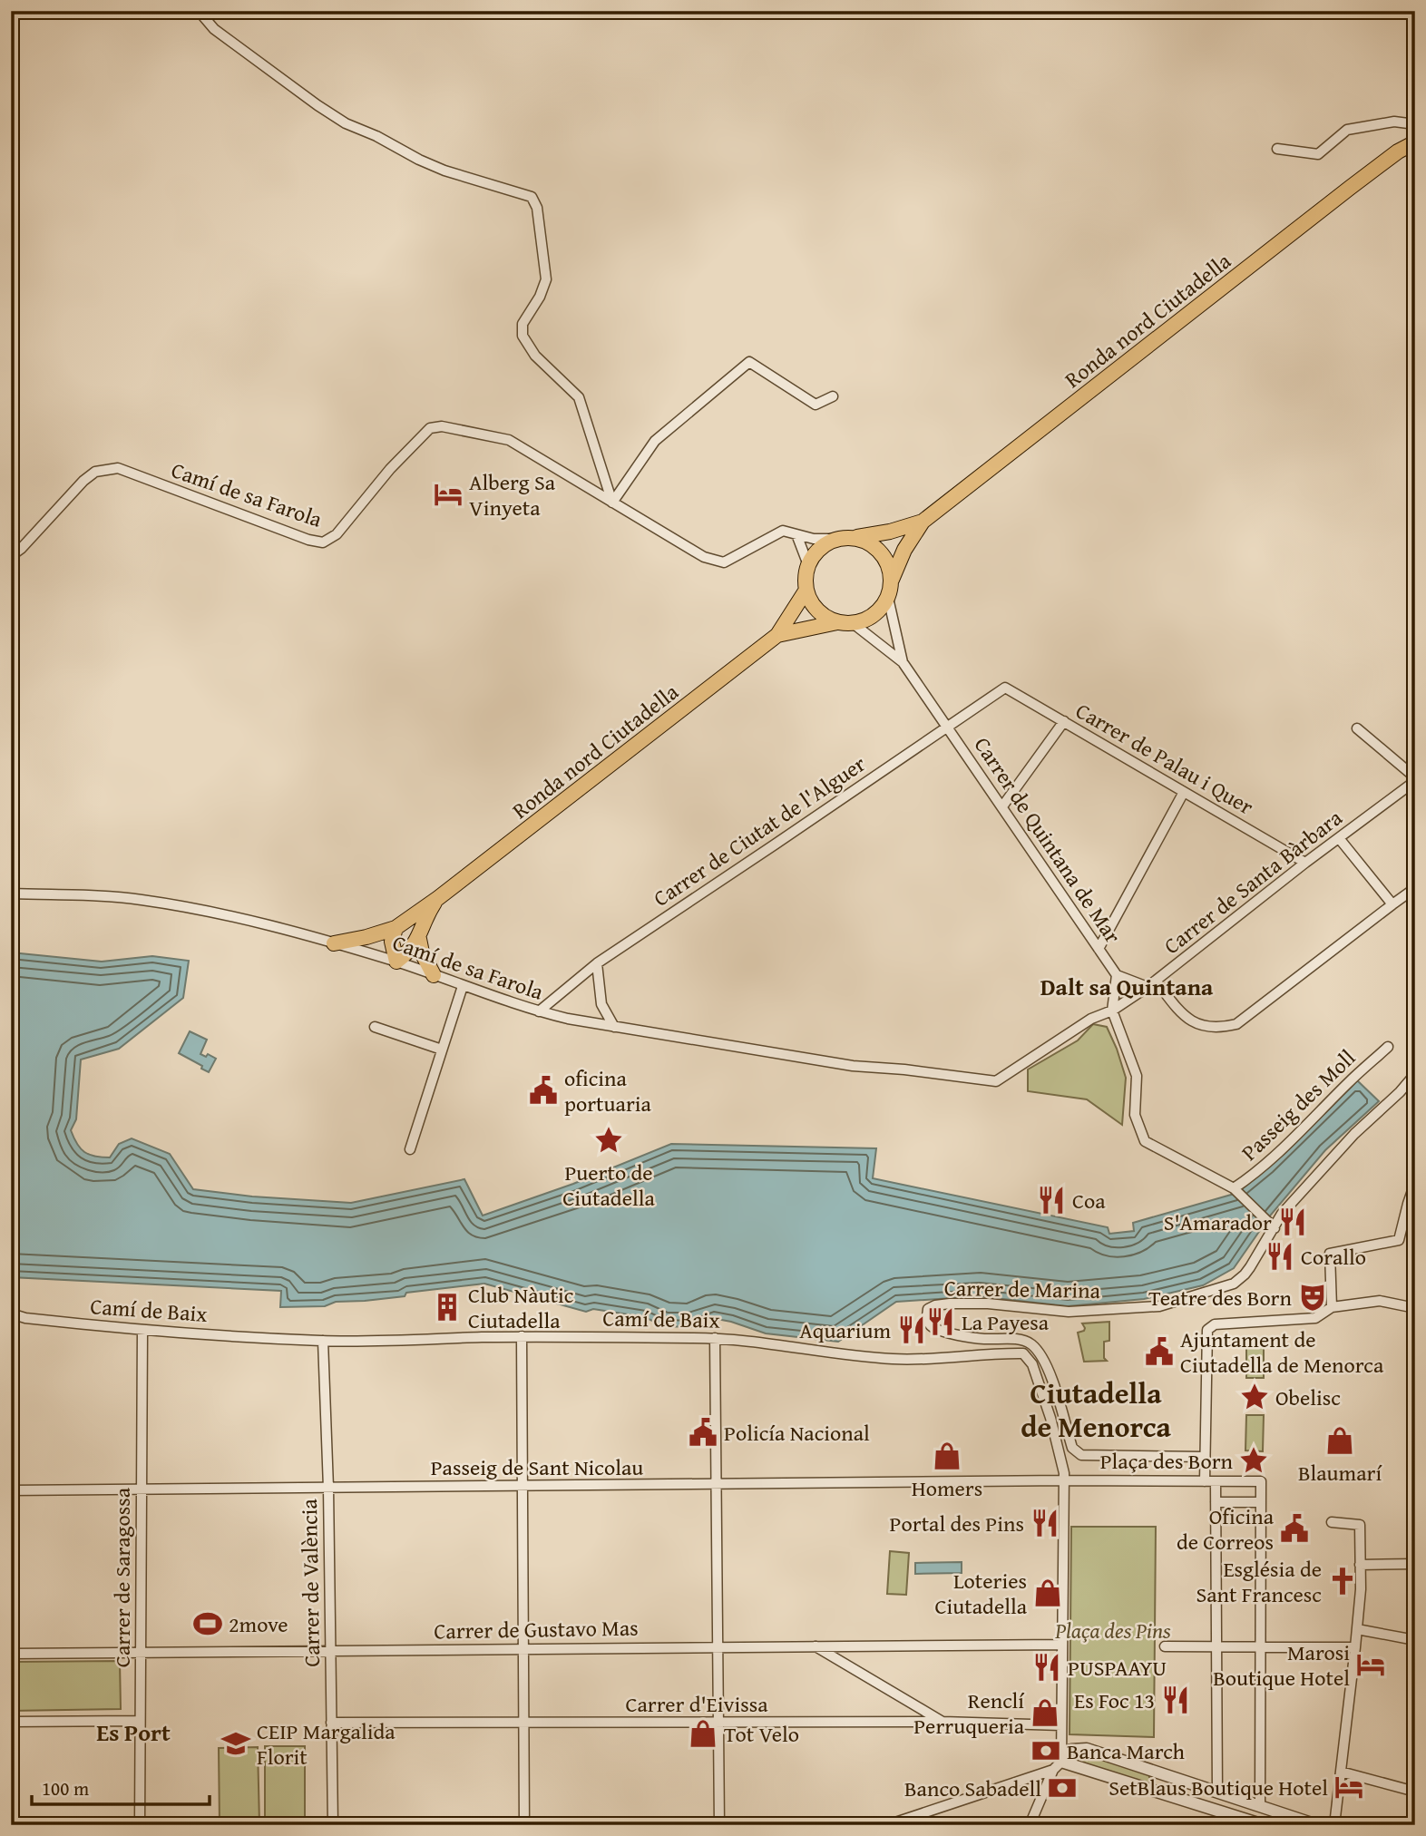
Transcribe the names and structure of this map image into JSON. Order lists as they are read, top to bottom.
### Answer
{
  "streets": {
    "main road": ["Ronda nord Ciutadella"],
    "street": [
      "Camí de sa Farola",
      "Carrer de Palau i Quer",
      "Carrer de Ciutat de l'Alguer",
      "Carrer de Quintana de Mar",
      "Carrer de Santa Bàrbara",
      "Passeig des Moll",
      "Carrer de Marina",
      "Camí de Baix",
      "Passeig de Sant Nicolau",
      "Carrer de Saragossa",
      "Carrer de València",
      "Carrer de Gustavo Mas",
      "Carrer d'Eivissa"
    ]
  },
  "crossings": [
    ["Ronda nord Ciutadella", "Camí de sa Farola"],
    ["Camí de sa Farola", "Carrer de Ciutat de l'Alguer"],
    ["Camí de sa Farola", "Carrer de Santa Bàrbara"],
    ["Carrer de Palau i Quer", "Carrer de Ciutat de l'Alguer"],
    ["Carrer de Palau i Quer", "Carrer de Santa Bàrbara"],
    ["Carrer de Ciutat de l'Alguer", "Carrer de Quintana de Mar"],
    ["Camí de Baix", "Passeig de Sant Nicolau"],
    ["Camí de Baix", "Carrer de Saragossa"],
    ["Camí de Baix", "Carrer de València"],
    ["Passeig de Sant Nicolau", "Carrer de Saragossa"],
    ["Passeig de Sant Nicolau", "Carrer de València"],
    ["Carrer de Saragossa", "Carrer de Gustavo Mas"],
    ["Carrer de València", "Carrer de Gustavo Mas"],
    ["Carrer de València", "Carrer d'Eivissa"]
  ],
  "districts": ["Dalt sa Quintana", "Ciutadella de Menorca", "Es Port"],
  "parks": ["Plaça des Pins"],
  "places": {
    "hotel": ["Alberg Sa Vinyeta", "Marosi Boutique Hotel", "SetBlaus Boutique Hotel"],
    "public building": [
      "oficina portuaria",
      "Ajuntament de Ciutadella de Menorca",
      "Policía Nacional",
      "Oficina de Correos"
    ],
    "place": ["Puerto de Ciutadella", "Obelisc", "Plaça des Born"],
    "restaurant": [
      "Coa",
      "S'Amarador",
      "Corallo",
      "La Payesa",
      "Aquarium",
      "Portal des Pins",
      "PUSPAAYU",
      "Es Foc 13"
    ],
    "theatre": ["Teatre des Born"],
    "building": ["Club Nàutic Ciutadella"],
    "shop": [
      "Blaumarí",
      "Homers",
      "Loteries Ciutadella",
      "Renclí Perruqueria",
      "Tot Velo"
    ],
    "church": ["Església de Sant Francesc"],
    "sports": ["2move"],
    "school or university": ["CEIP Margalida Florit"],
    "bank": ["Banca March", "Banco Sabadell"]
  },
  "scale_bar": "100 m"
}
